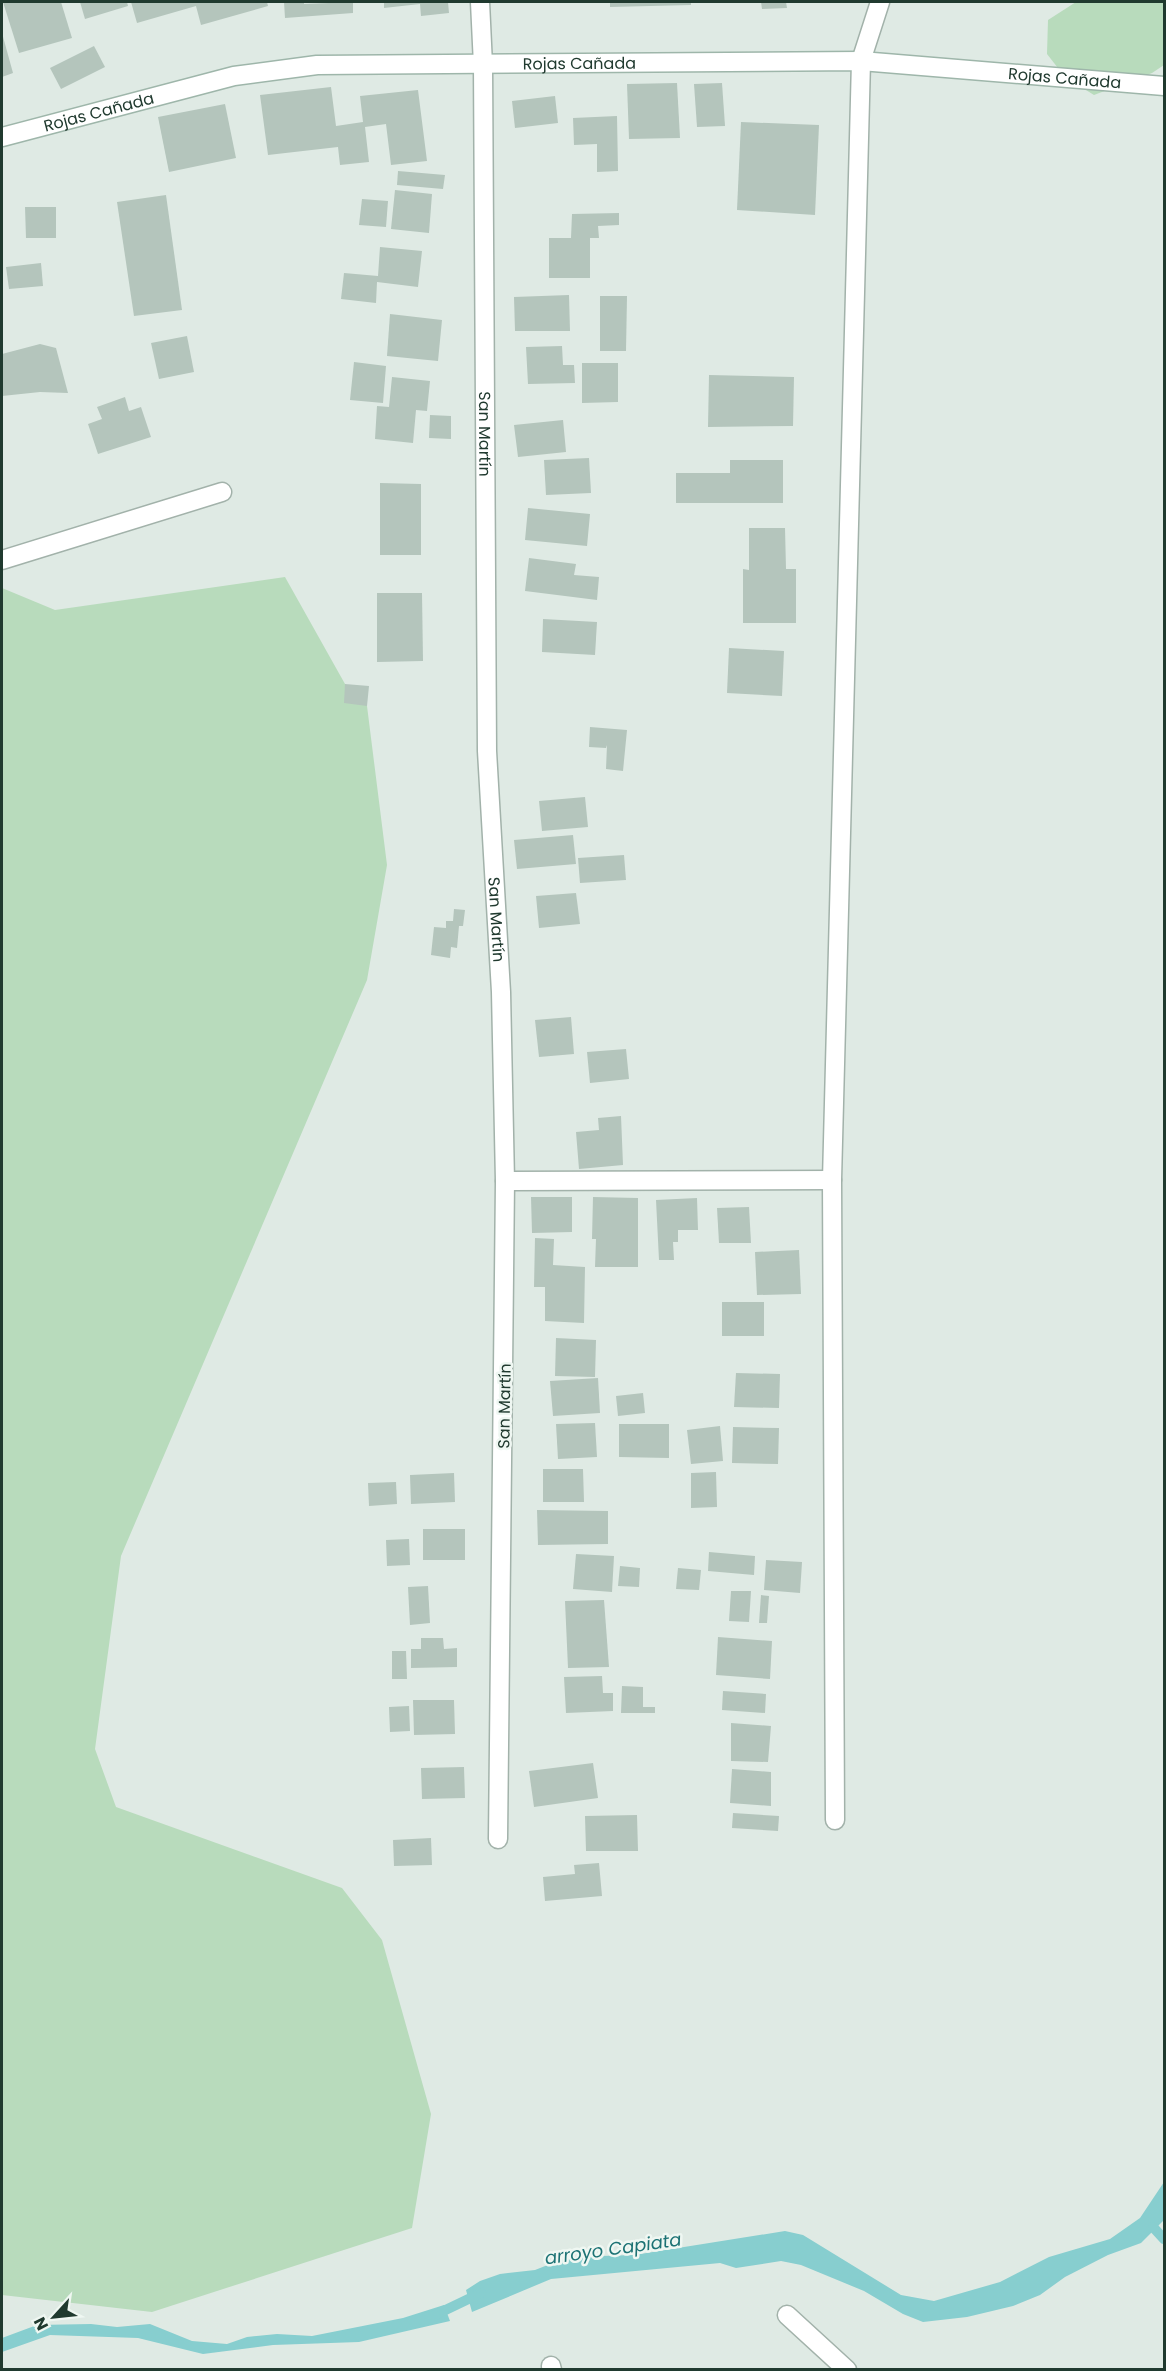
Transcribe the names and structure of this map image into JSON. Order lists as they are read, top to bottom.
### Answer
{
  "streets": {
    "street": ["Rojas Cañada", "San Martín"]
  },
  "crossings": [
    ["Rojas Cañada", "San Martín"]
  ],
  "water": ["arroyo Capiata"],
  "north": "bottom left"
}
